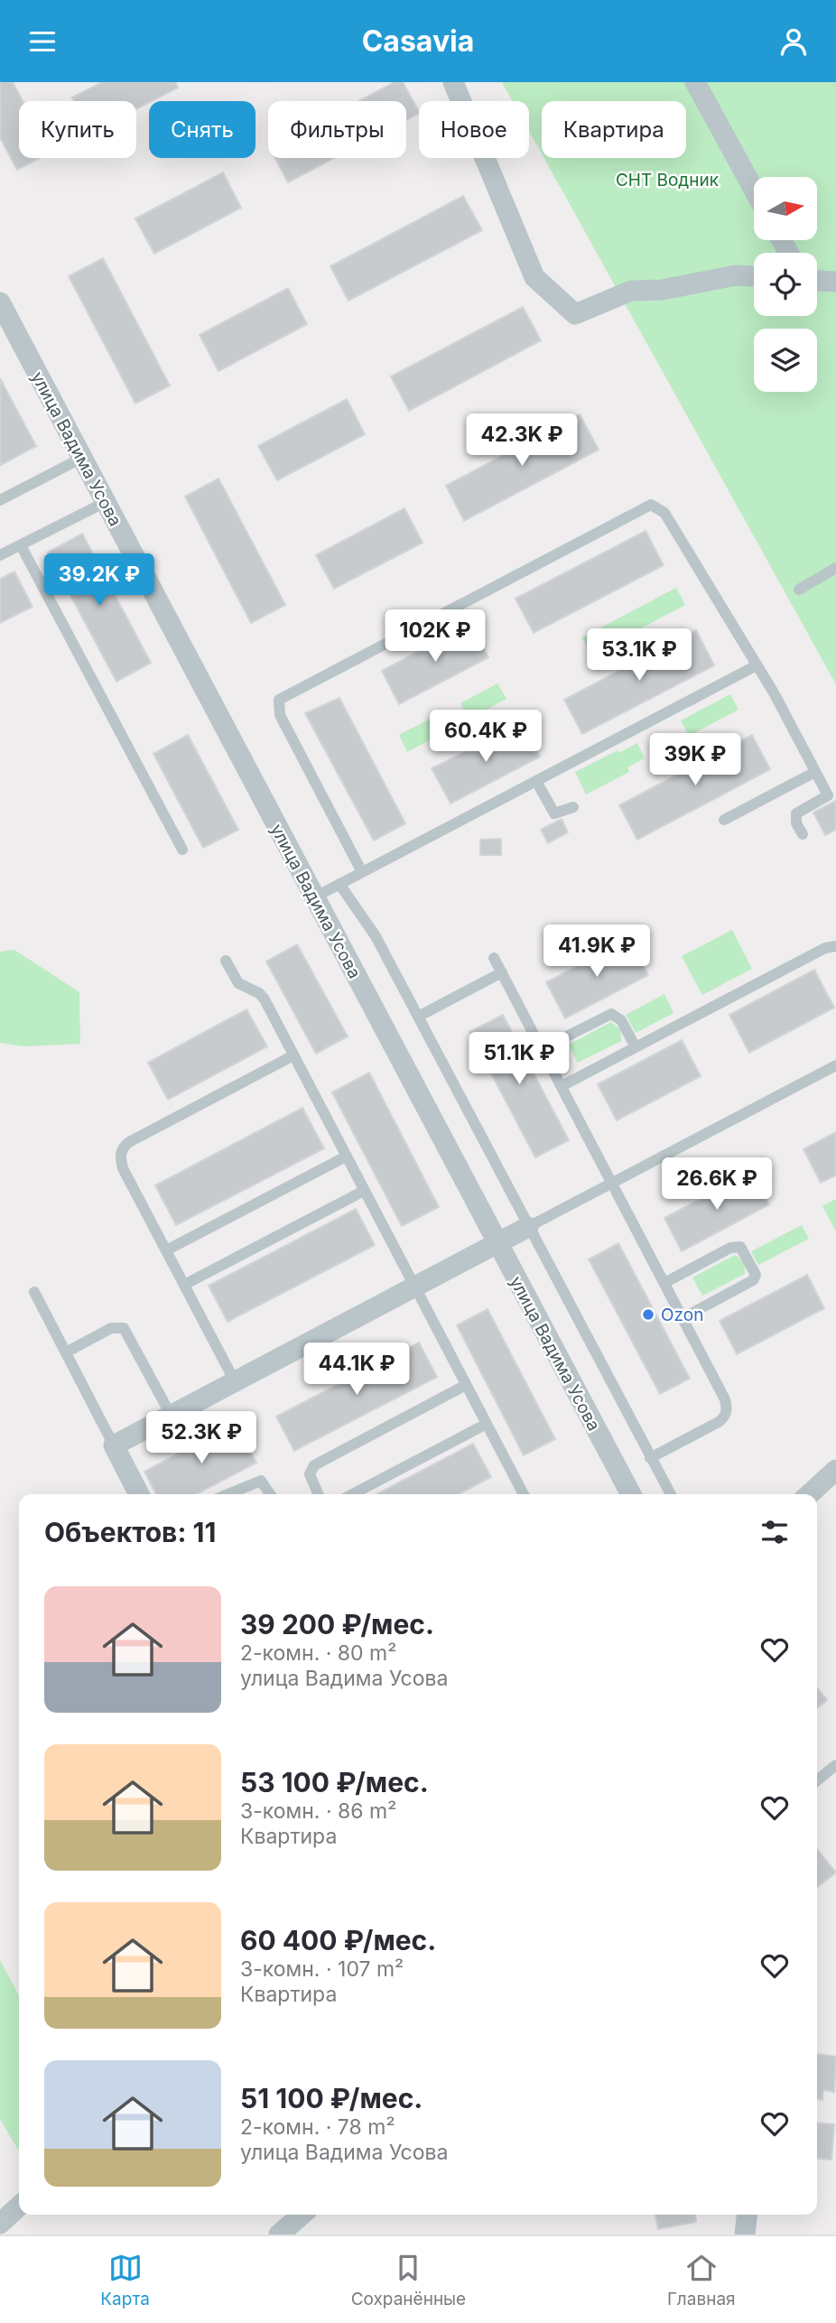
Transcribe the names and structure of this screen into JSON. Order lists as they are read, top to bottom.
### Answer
{
  "streets": {
    "street": ["улица Вадима Усова"]
  },
  "parks": ["СНТ Водник"],
  "places": ["Ozon"],
  "north": "right",
  "page": {
    "header": "Casavia",
    "chip": [
      "Купить",
      "Снять",
      "Фильтры",
      "Новое",
      "Квартира"
    ],
    "price": [
      "42.3K ₽",
      "39.2K ₽",
      "102K ₽",
      "53.1K ₽",
      "60.4K ₽",
      "39K ₽",
      "41.9K ₽",
      "51.1K ₽",
      "26.6K ₽",
      "44.1K ₽",
      "52.3K ₽"
    ],
    "heading": "Объектов: 11",
    "list": [
      {
        "name": "39 200 ₽/мес.",
        "note": "2-комн. · 80 m² · улица Вадима Усова"
      },
      {
        "name": "53 100 ₽/мес.",
        "note": "3-комн. · 86 m² · Квартира"
      },
      {
        "name": "60 400 ₽/мес.",
        "note": "3-комн. · 107 m² · Квартира"
      },
      {
        "name": "51 100 ₽/мес.",
        "note": "2-комн. · 78 m² · улица Вадима Усова"
      }
    ],
    "tabs": ["Карта", "Сохранённые", "Главная"]
  }
}
